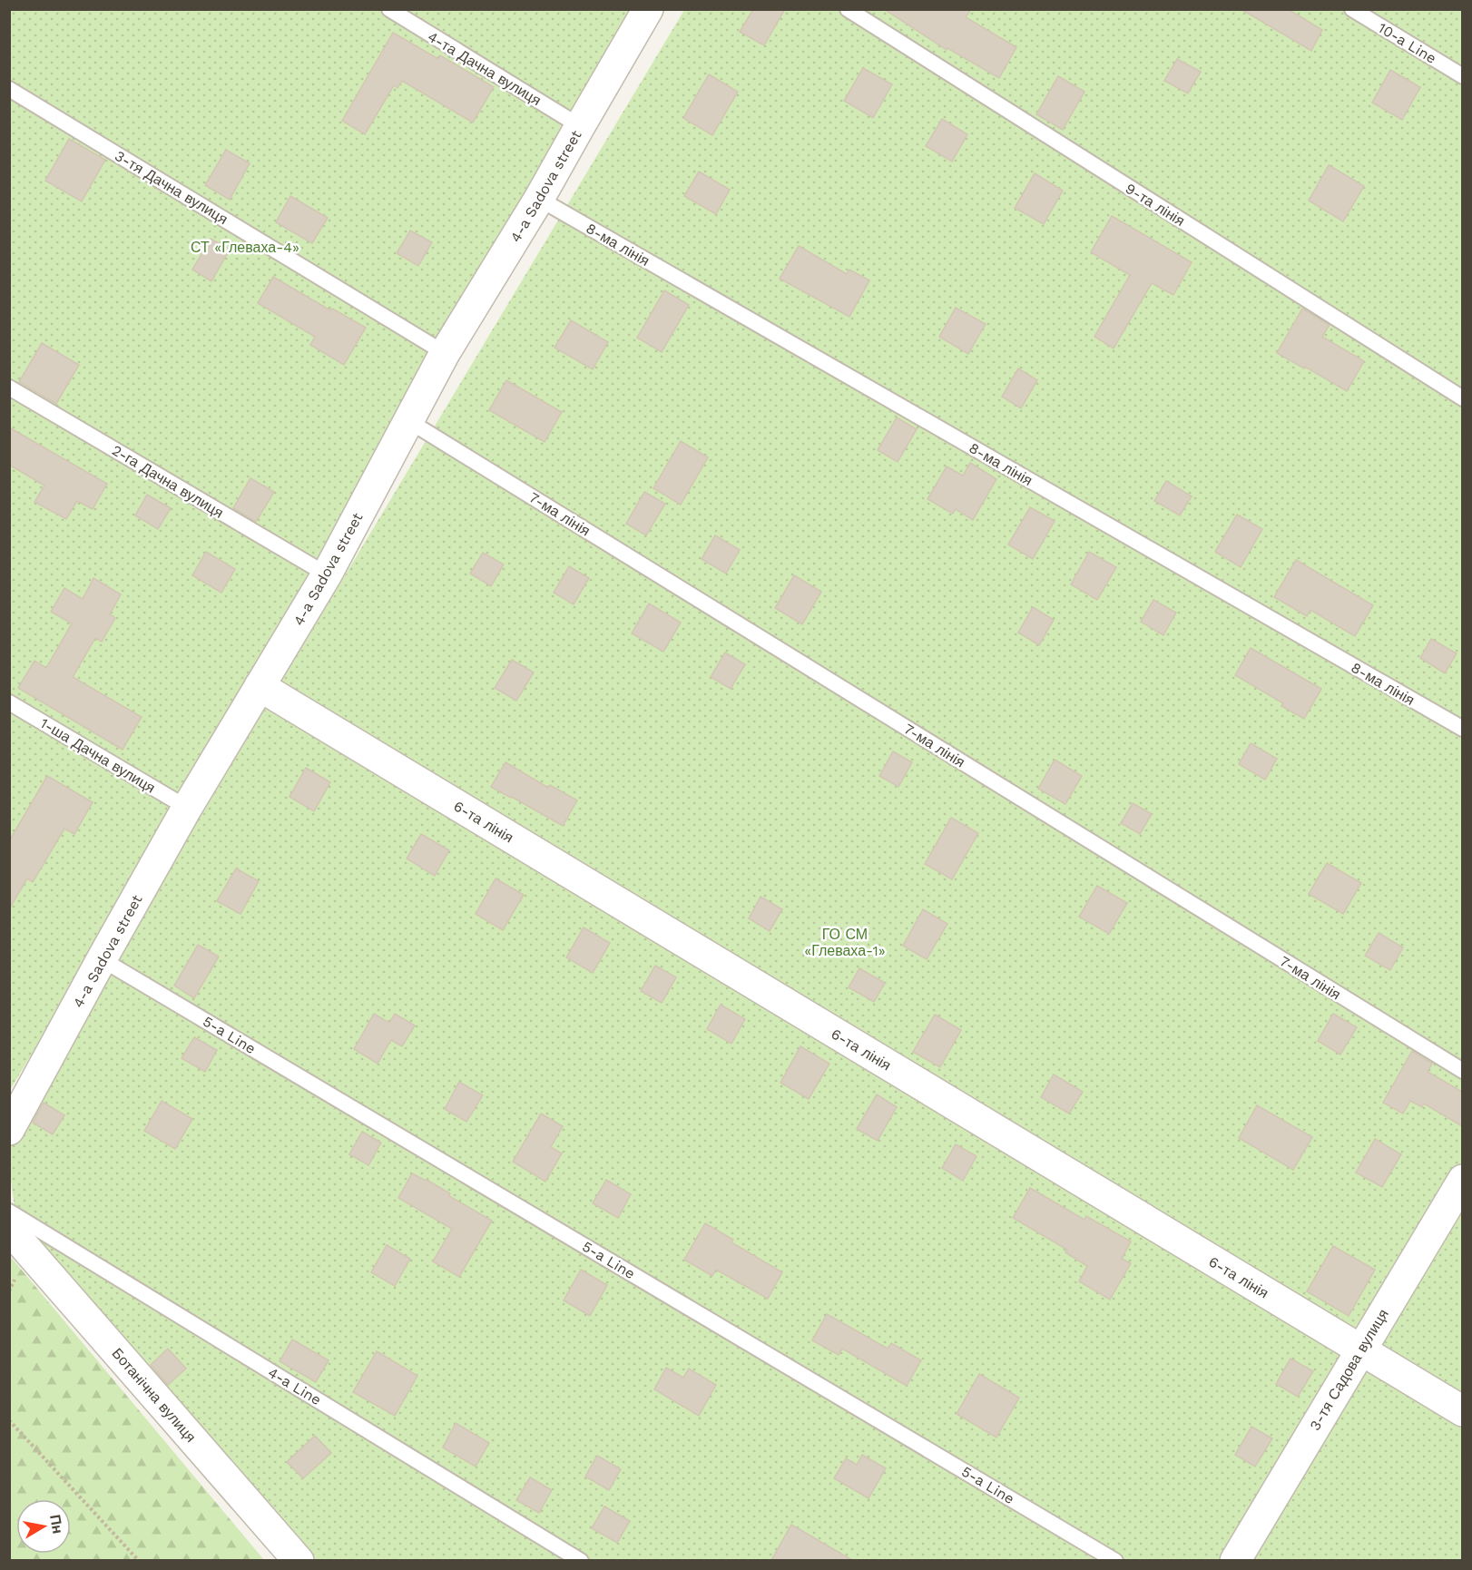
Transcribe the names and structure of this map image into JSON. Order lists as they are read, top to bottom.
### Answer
{
  "streets": {
    "street": [
      "4-a Sadova street",
      "6-та лінія",
      "3-тя Садова вулиця",
      "Ботанічна вулиця"
    ],
    "lane": [
      "10-a Line",
      "4-та Дачна вулиця",
      "3-тя Дачна вулиця",
      "9-та лінія",
      "8-ма лінія",
      "2-га Дачна вулиця",
      "7-ма лінія",
      "1-ша Дачна вулиця",
      "5-a Line",
      "4-a Line"
    ]
  },
  "crossings": [
    ["4-та Дачна вулиця", "4-a Sadova street"],
    ["4-a Sadova street", "3-тя Дачна вулиця"],
    ["4-a Sadova street", "8-ма лінія"],
    ["4-a Sadova street", "2-га Дачна вулиця"],
    ["4-a Sadova street", "7-ма лінія"],
    ["4-a Sadova street", "1-ша Дачна вулиця"],
    ["4-a Sadova street", "6-та лінія"],
    ["4-a Sadova street", "5-a Line"],
    ["6-та лінія", "3-тя Садова вулиця"]
  ],
  "parks": ["СТ «Глеваха-4»", "ГО СМ «Глеваха-1»"],
  "north": "right"
}
